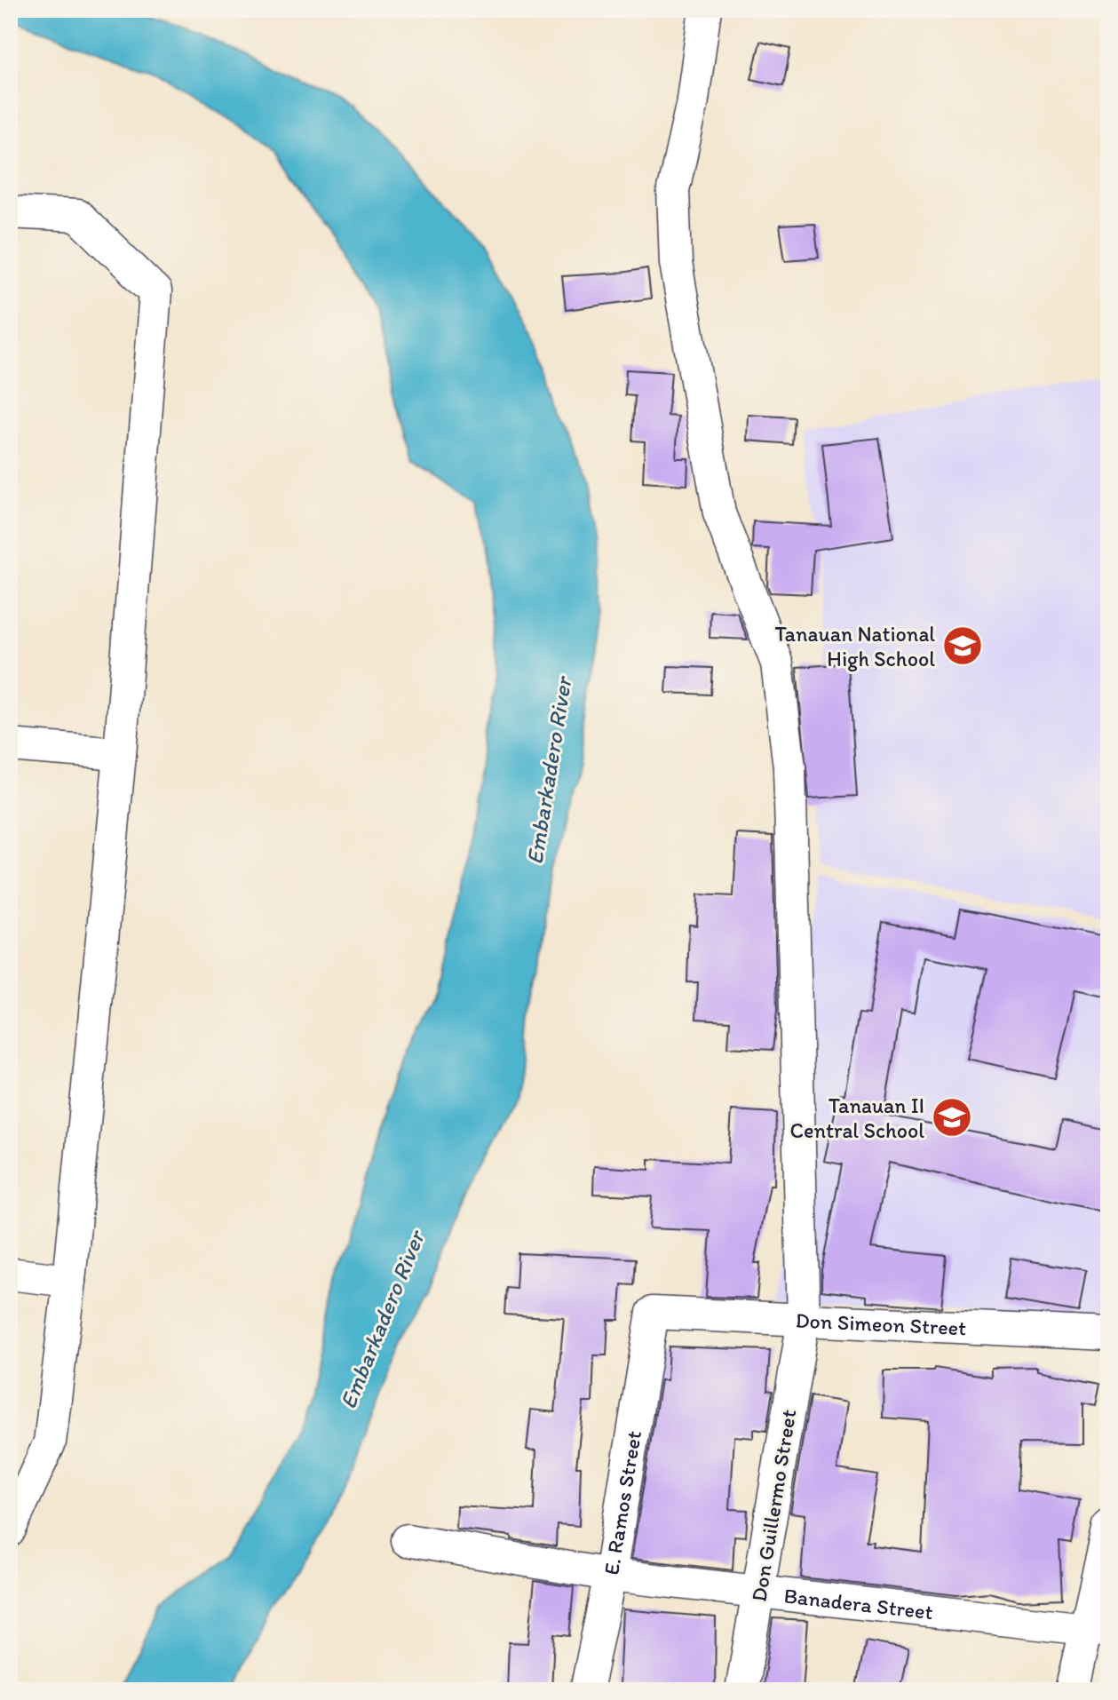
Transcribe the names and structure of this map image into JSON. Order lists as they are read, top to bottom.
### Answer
{
  "streets": {
    "street": [
      "Don Simeon Street",
      "E. Ramos Street",
      "Don Guillermo Street",
      "Banadera Street"
    ]
  },
  "crossings": [
    ["Don Simeon Street", "E. Ramos Street"],
    ["Don Simeon Street", "Don Guillermo Street"],
    ["E. Ramos Street", "Banadera Street"],
    ["Don Guillermo Street", "Banadera Street"]
  ],
  "water": ["Embarkadero River"],
  "places": {
    "school or university": ["Tanauan National High School", "Tanauan II Central School"]
  }
}
